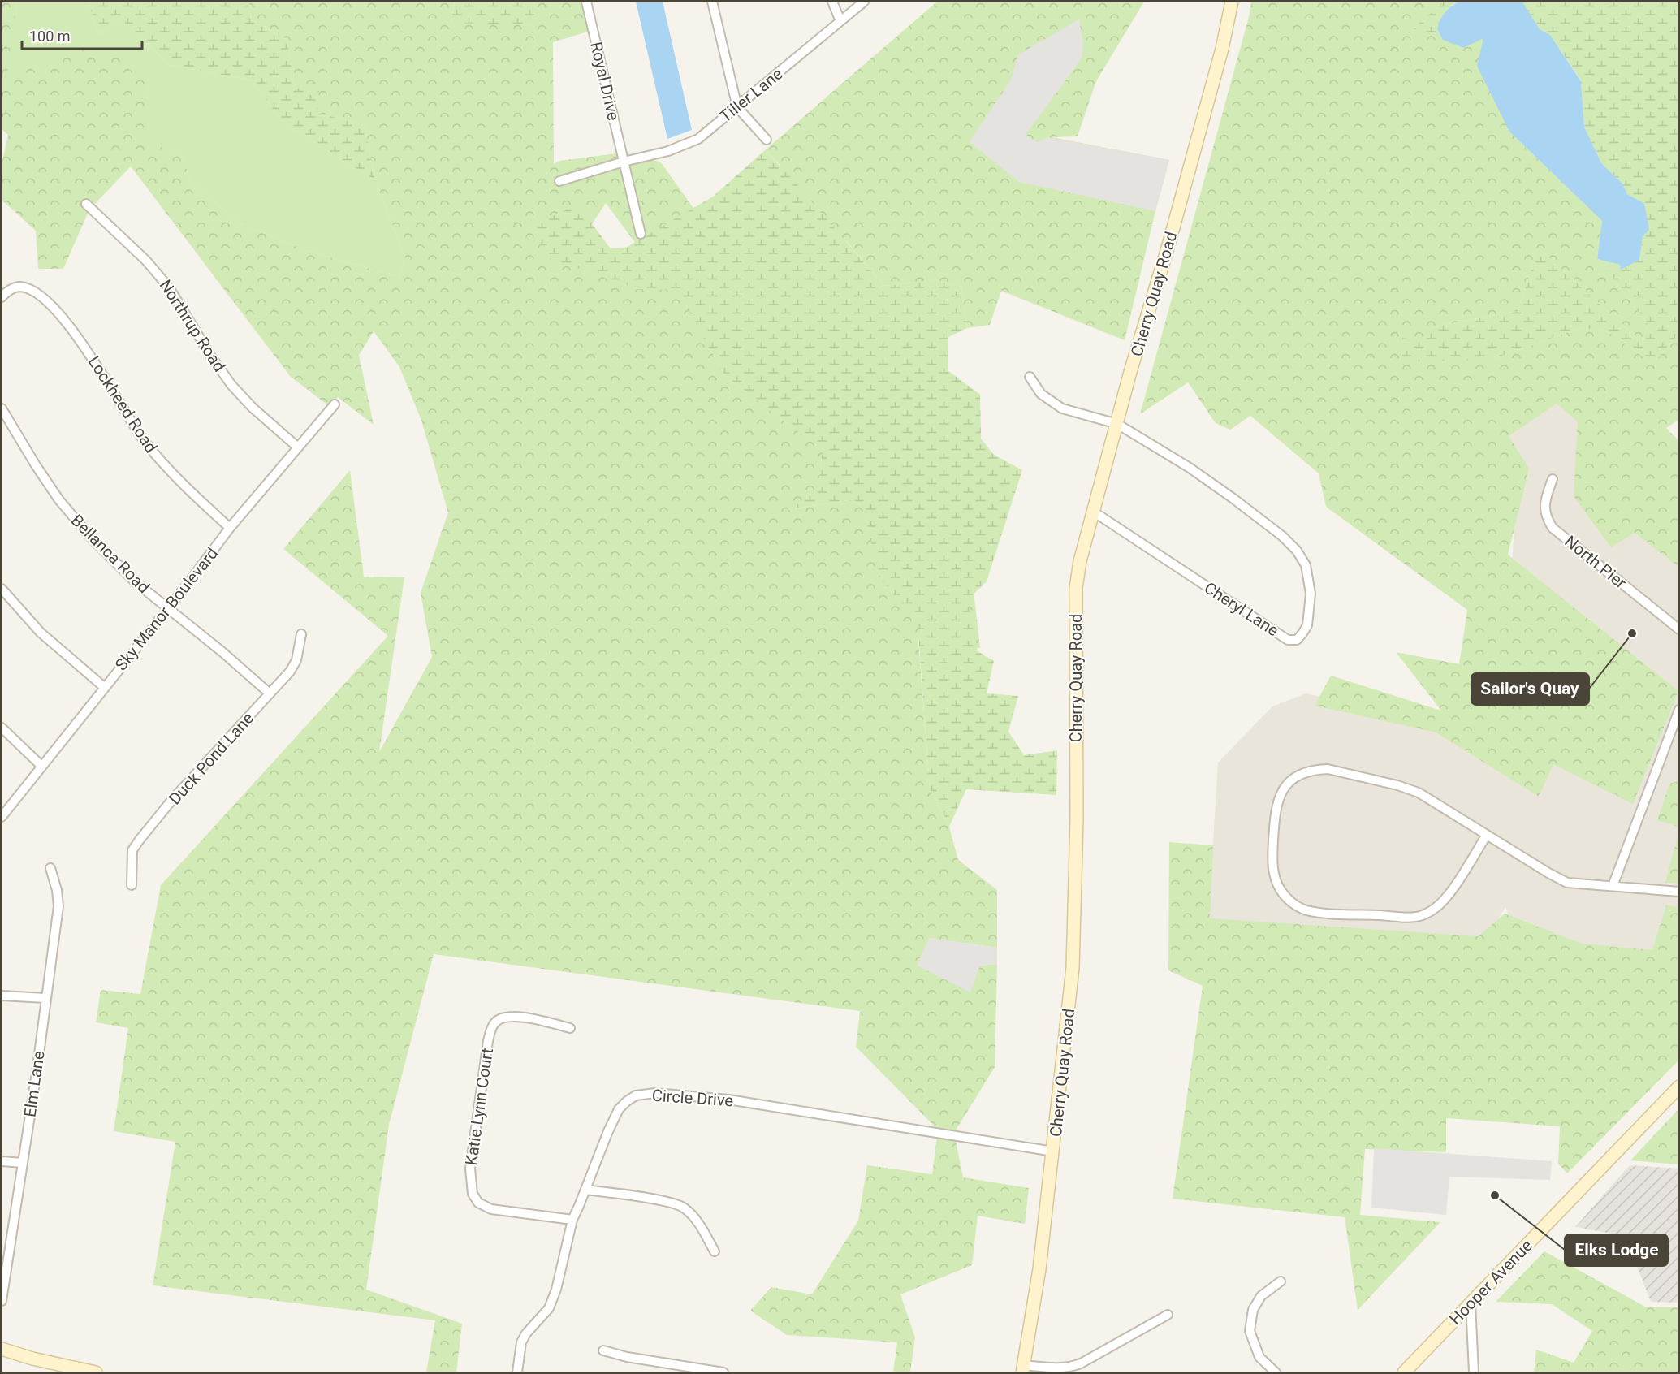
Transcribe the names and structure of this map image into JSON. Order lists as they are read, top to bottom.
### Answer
{
  "streets": {
    "street": [
      "Royal Drive",
      "Tiller Lane",
      "Cherry Quay Road",
      "Northrup Road",
      "Lockheed Road",
      "Bellanca Road",
      "North Pier",
      "Sky Manor Boulevard",
      "Cheryl Lane",
      "Duck Pond Lane",
      "Elm Lane",
      "Circle Drive",
      "Katie Lynn Court",
      "Hooper Avenue"
    ]
  },
  "crossings": [
    ["Royal Drive", "Tiller Lane"],
    ["Cherry Quay Road", "Cheryl Lane"],
    ["Cherry Quay Road", "Circle Drive"],
    ["Northrup Road", "Sky Manor Boulevard"],
    ["Lockheed Road", "Sky Manor Boulevard"],
    ["Bellanca Road", "Sky Manor Boulevard"],
    ["Bellanca Road", "Duck Pond Lane"],
    ["Circle Drive", "Katie Lynn Court"]
  ],
  "places": ["Sailor's Quay", "Elks Lodge"],
  "scale_bar": "100 m"
}
